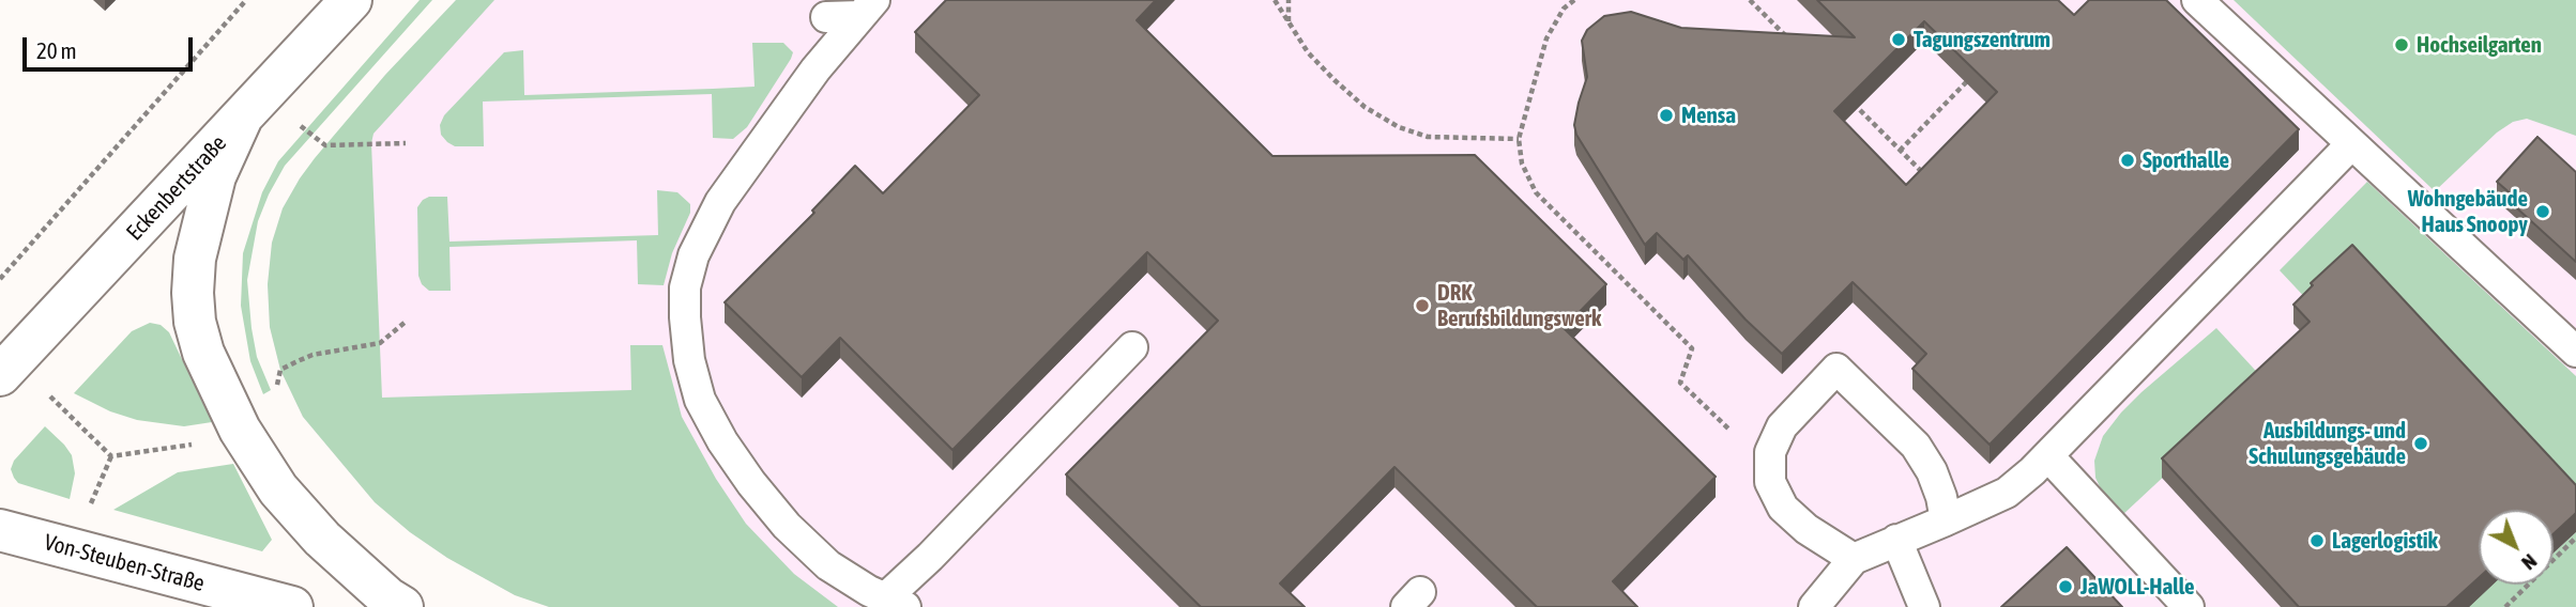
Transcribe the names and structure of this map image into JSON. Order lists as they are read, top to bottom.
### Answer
{
  "streets": {
    "street": ["Eckenbertstraße", "Von-Steuben-Straße"]
  },
  "places": [
    "Tagungszentrum",
    "Hochseilgarten",
    "Mensa",
    "Sporthalle",
    "Wohngebäude Haus Snoopy",
    "DRK Berufsbildungswerk",
    "Ausbildungs- und Schulungsgebäude",
    "Lagerlogistik",
    "JaWOLL-Halle"
  ],
  "scale_bar": "20 m",
  "north": "bottom right"
}
